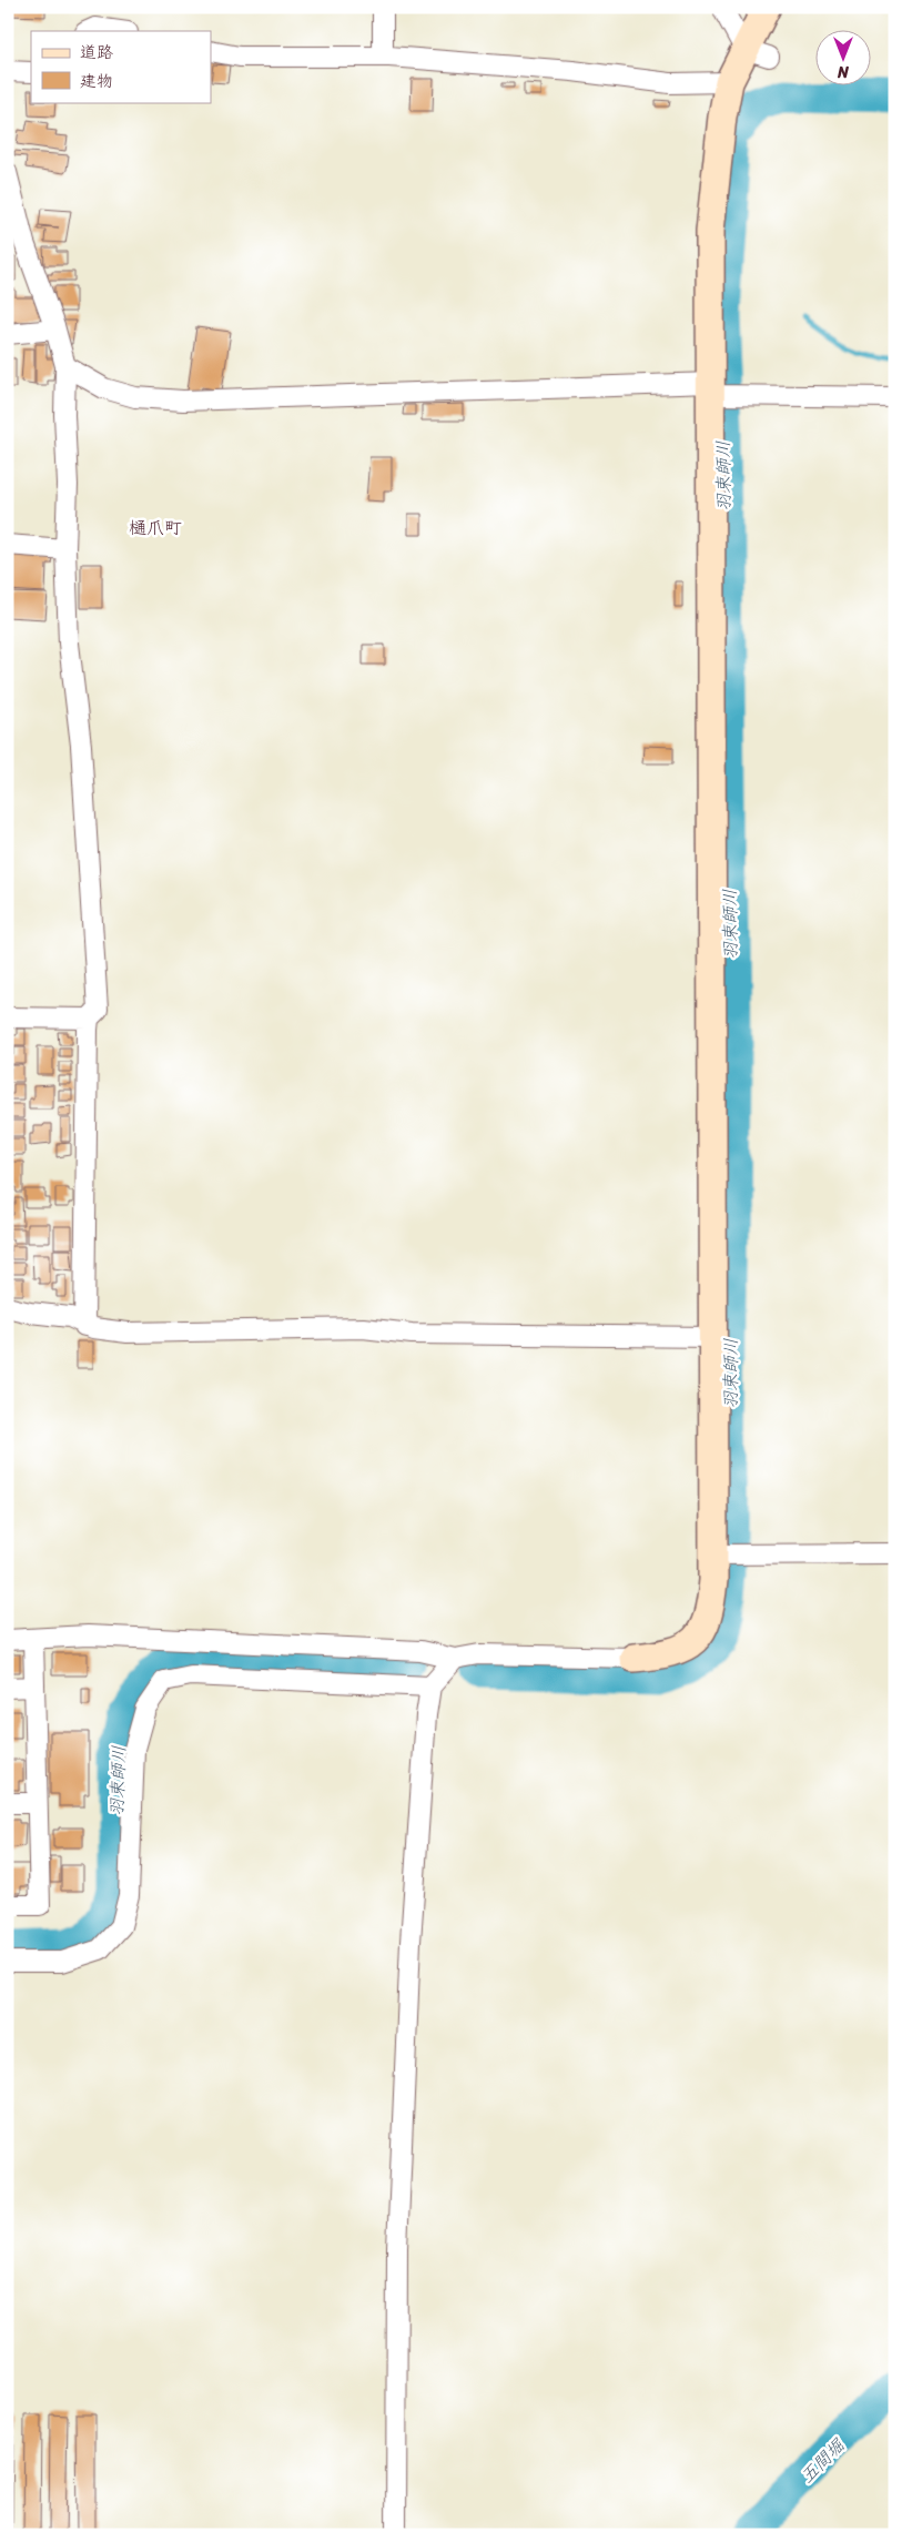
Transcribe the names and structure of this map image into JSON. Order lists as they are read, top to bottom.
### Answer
{
  "districts": ["樋爪町"],
  "water": ["羽束師川", "五間堀"],
  "legend": ["道路", "建物"],
  "north": "bottom"
}
